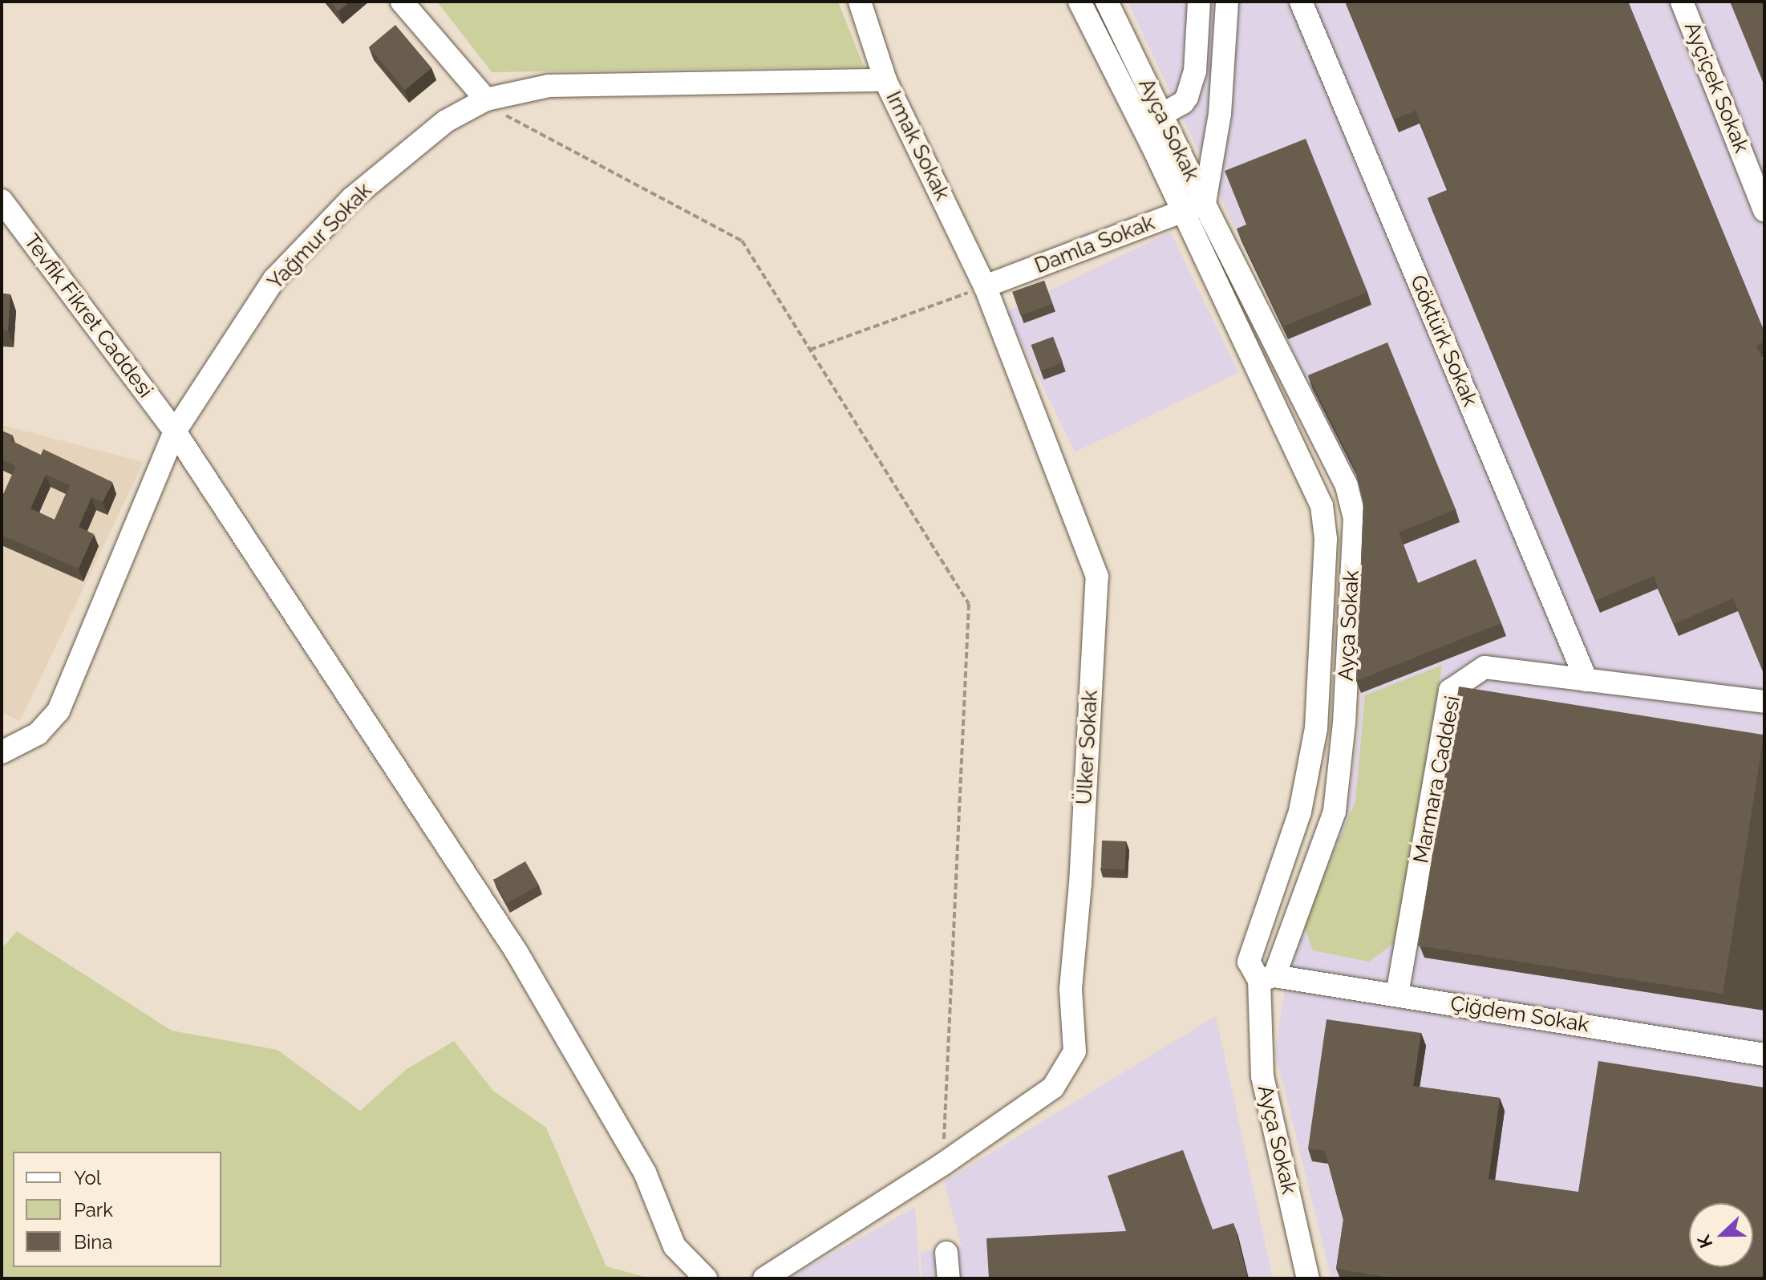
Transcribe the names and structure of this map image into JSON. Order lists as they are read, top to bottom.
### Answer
{
  "streets": {
    "street": [
      "Ayçiçek Sokak",
      "Ayça Sokak",
      "Irmak Sokak",
      "Yağmur Sokak",
      "Damla Sokak",
      "Tevfik Fikret Caddesi",
      "Göktürk Sokak",
      "Ülker Sokak",
      "Marmara Caddesi",
      "Çiğdem Sokak"
    ]
  },
  "crossings": [
    ["Ayça Sokak", "Damla Sokak"],
    ["Ayça Sokak", "Çiğdem Sokak"],
    ["Irmak Sokak", "Yağmur Sokak"],
    ["Irmak Sokak", "Damla Sokak"],
    ["Irmak Sokak", "Ülker Sokak"],
    ["Yağmur Sokak", "Tevfik Fikret Caddesi"],
    ["Damla Sokak", "Ülker Sokak"],
    ["Göktürk Sokak", "Marmara Caddesi"],
    ["Marmara Caddesi", "Çiğdem Sokak"]
  ],
  "legend": ["Yol", "Park", "Bina"],
  "north": "left"
}
